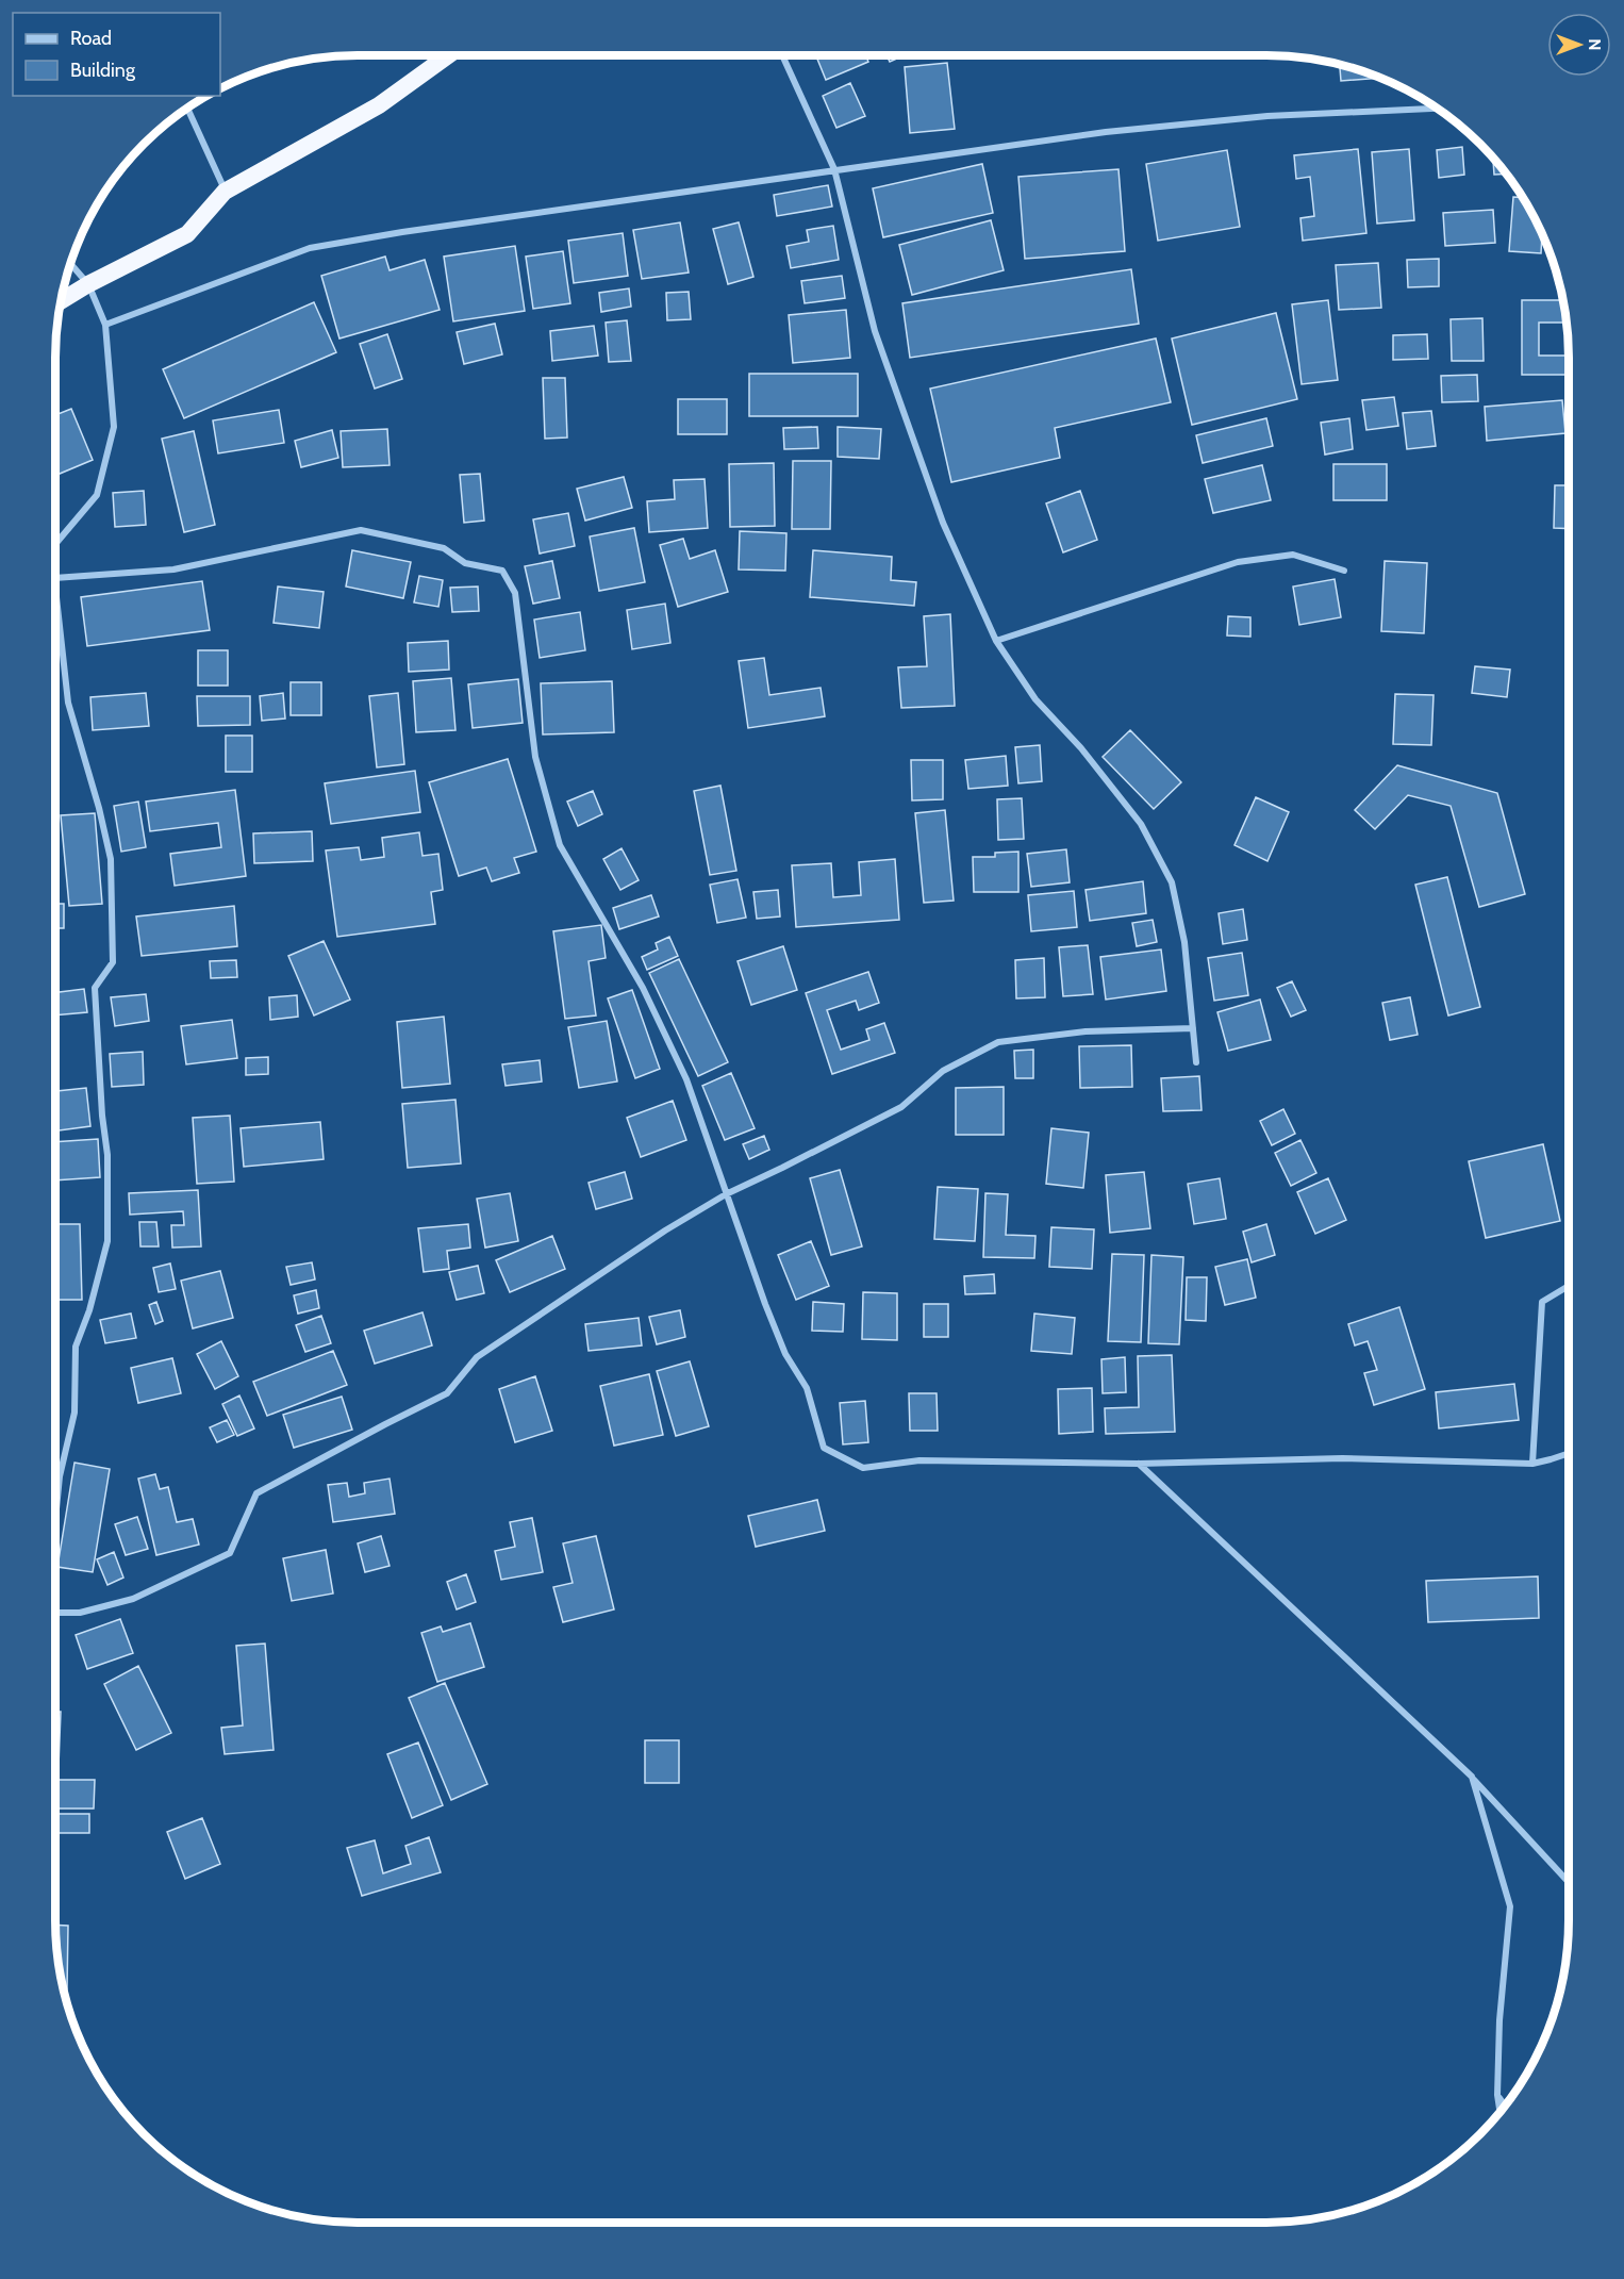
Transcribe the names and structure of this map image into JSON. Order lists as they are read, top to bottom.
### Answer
{
  "legend": ["Road", "Building"],
  "north": "right"
}
